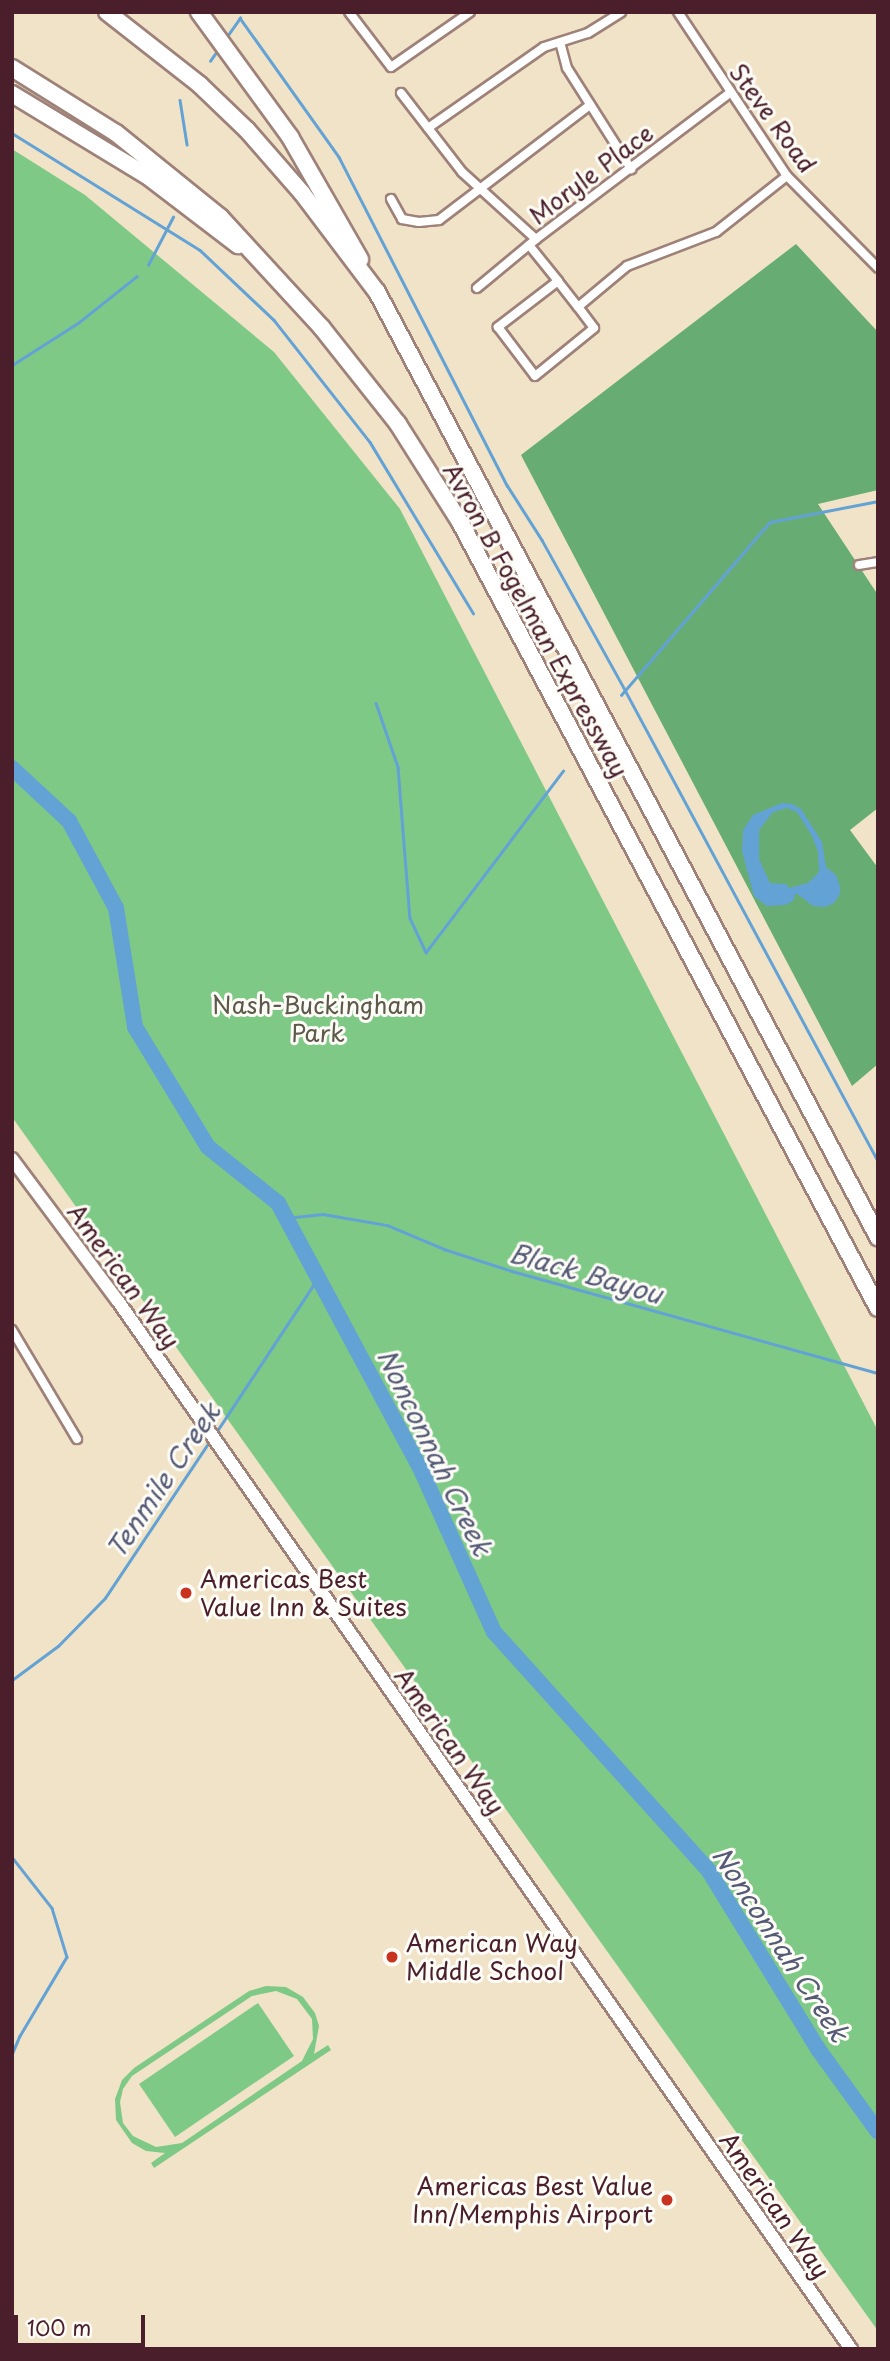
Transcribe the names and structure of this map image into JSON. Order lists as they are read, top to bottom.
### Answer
{
  "streets": {
    "highway": ["Avron B Fogelman Expressway"],
    "main road": ["American Way"],
    "street": ["Steve Road", "Moryle Place"]
  },
  "crossings": [
    ["Steve Road", "Moryle Place"]
  ],
  "water": ["Black Bayou", "Nonconnah Creek", "Tenmile Creek"],
  "parks": ["Nash-Buckingham Park"],
  "places": ["Americas Best Value Inn & Suites", "American Way Middle School", "Americas Best Value Inn/Memphis Airport"],
  "scale_bar": "100 m"
}
